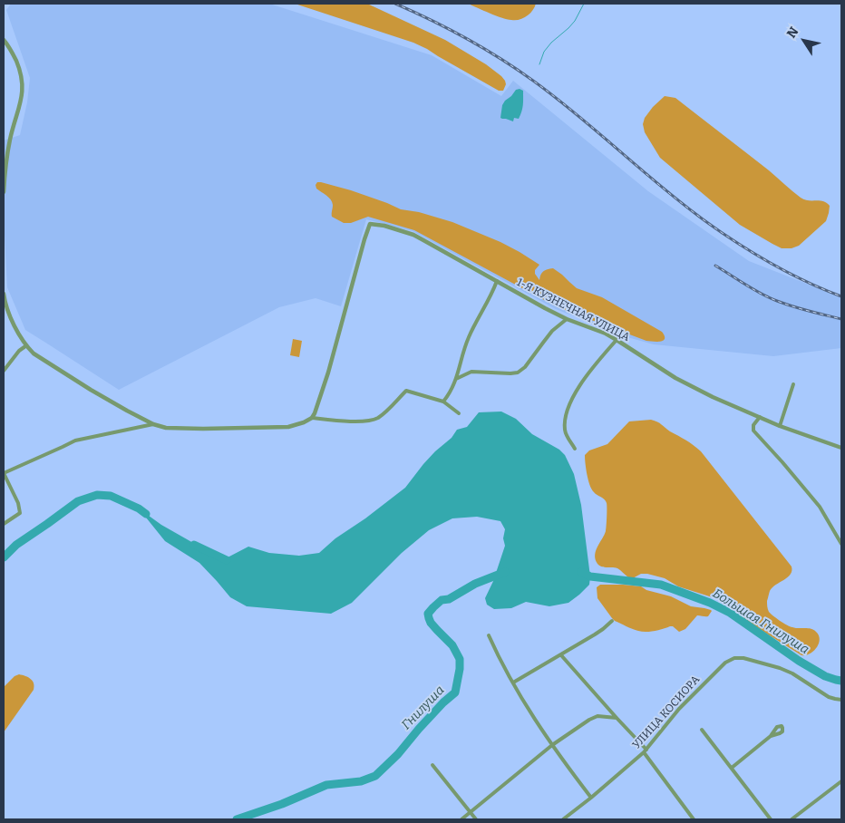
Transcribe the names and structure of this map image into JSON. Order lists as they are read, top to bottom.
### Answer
{
  "streets": {
    "street": ["1-Я КУЗНЕЧНАЯ УЛИЦА", "УЛИЦА КОСИОРА"]
  },
  "water": ["Большая Гнилуша", "Гнилуша"],
  "north": "top left"
}
